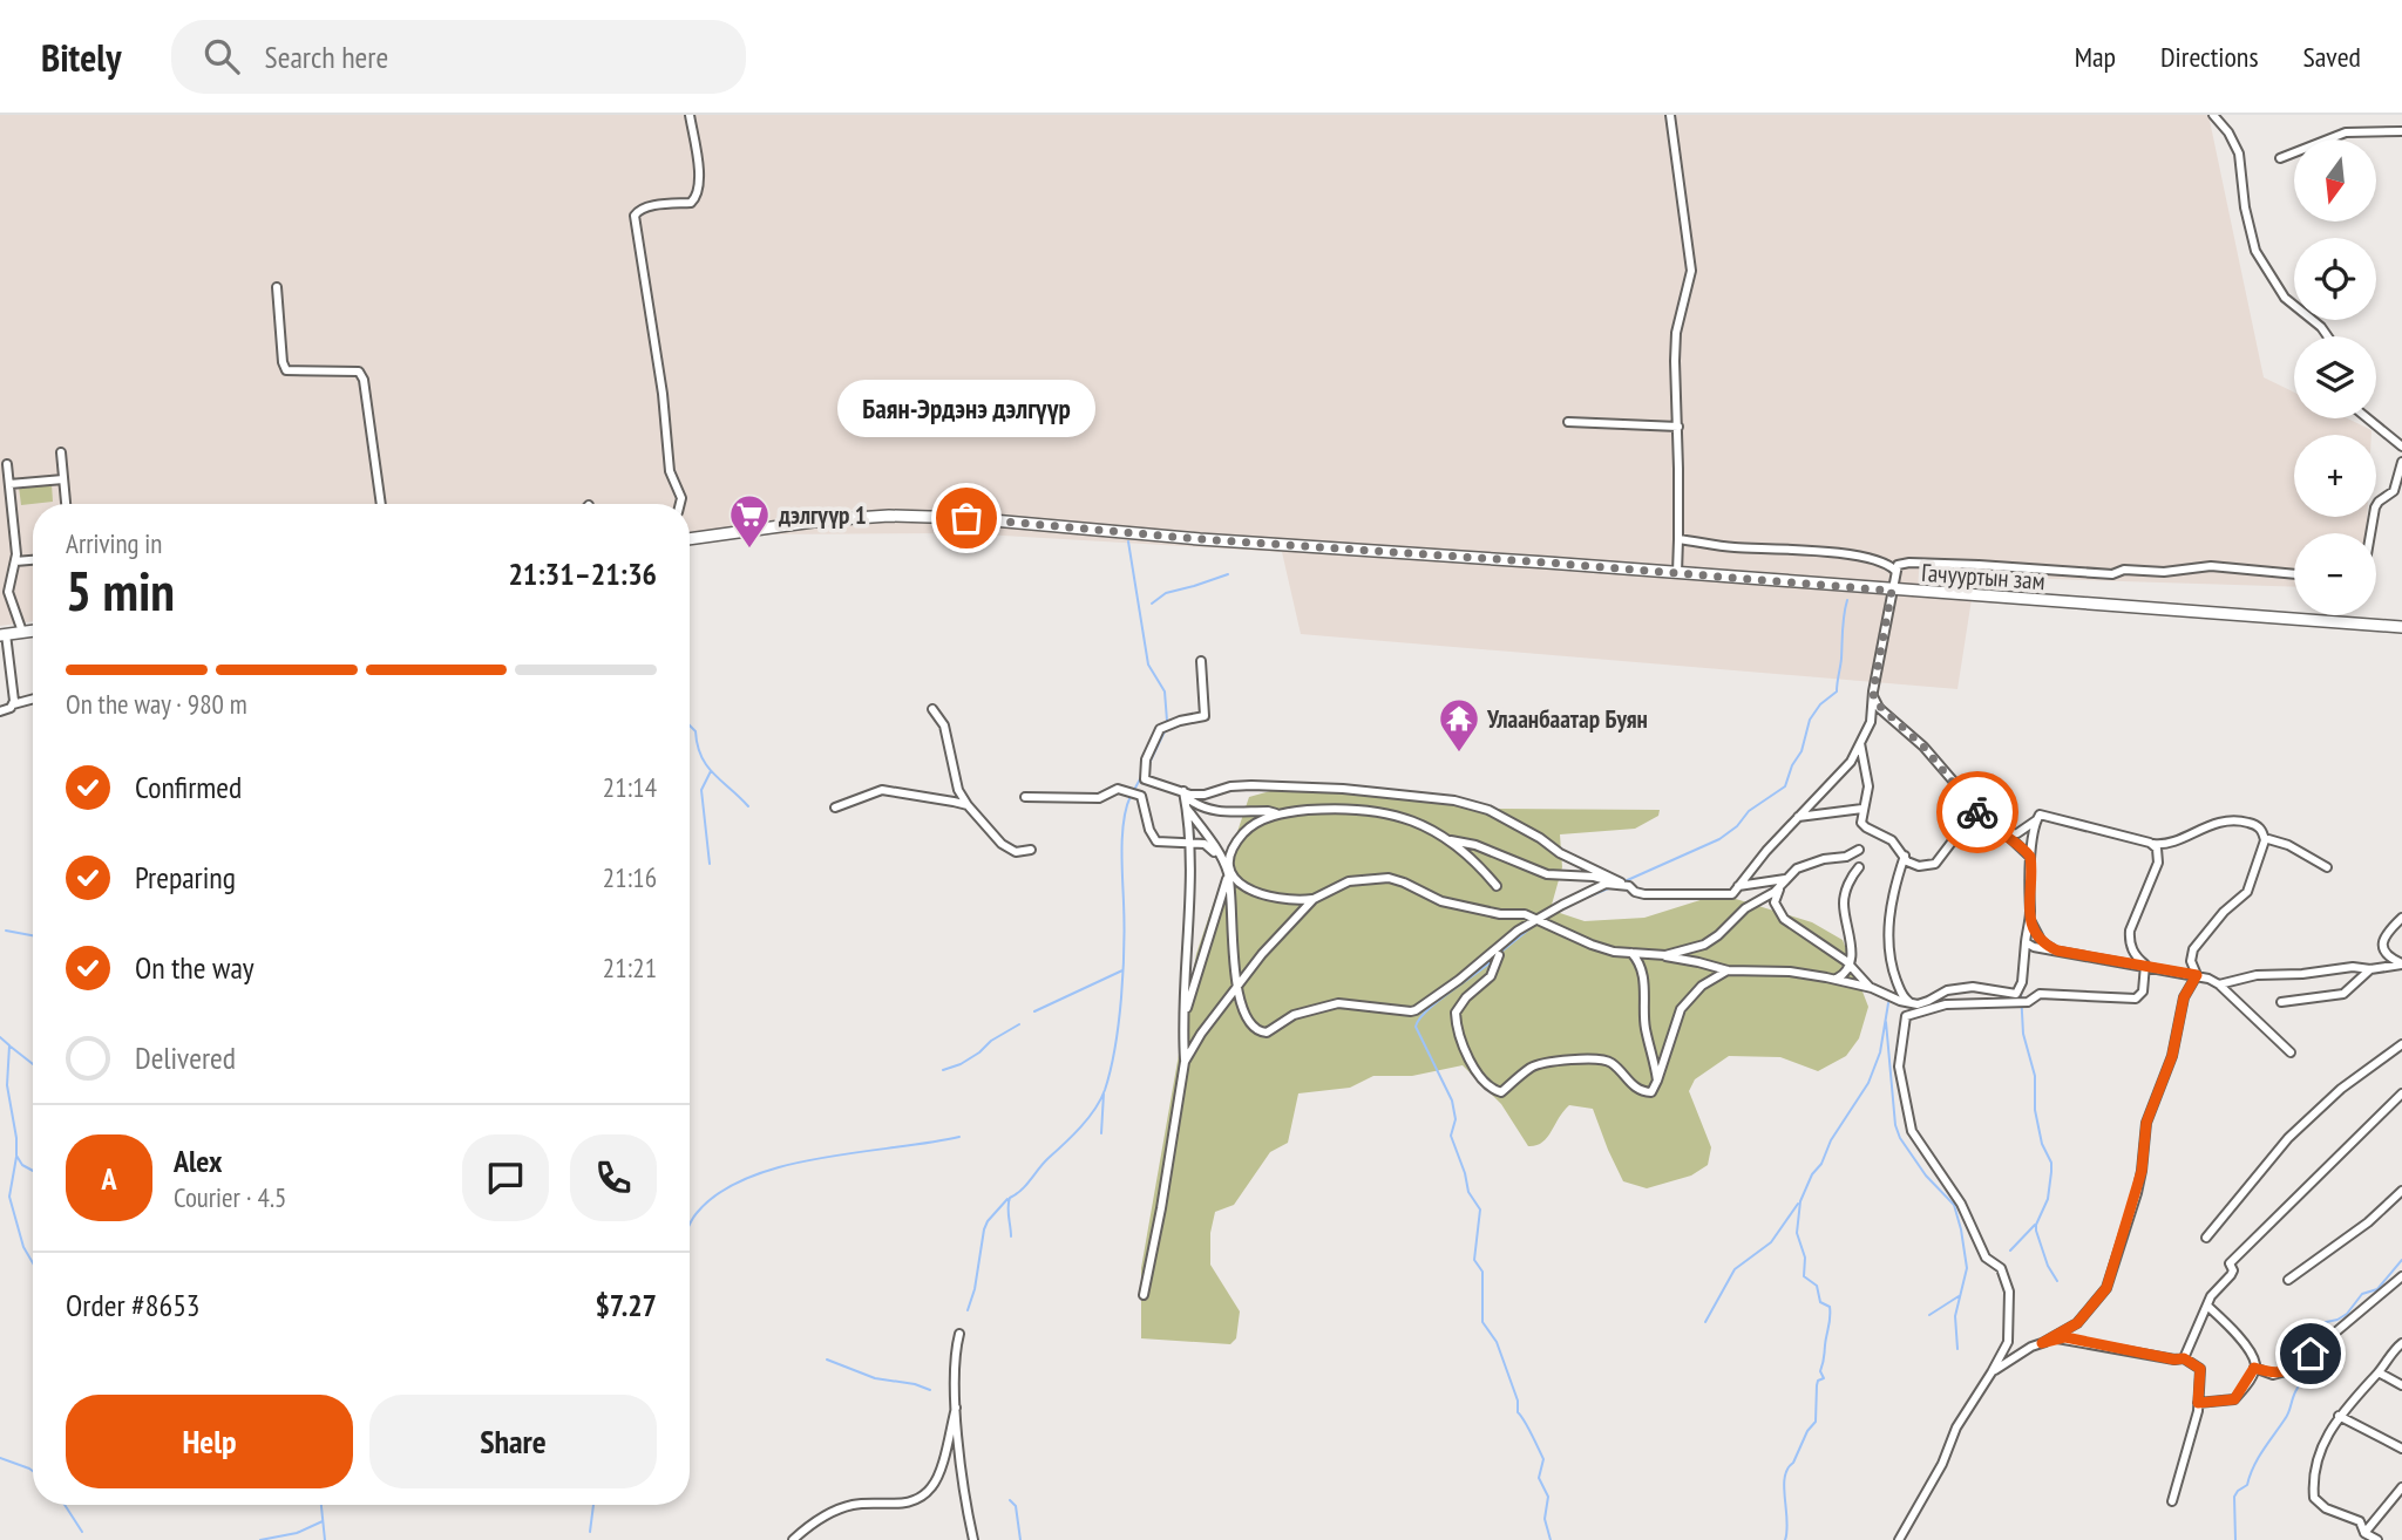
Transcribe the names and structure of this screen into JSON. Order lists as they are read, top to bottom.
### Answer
{
  "streets": {
    "main road": ["Гачууртын зам"]
  },
  "places": {
    "other": ["Баян-Эрдэнэ дэлгүүр"],
    "supermarket": ["дэлгүүр 1"],
    "temple": ["Улаанбаатар Буян"]
  },
  "north": "bottom",
  "page": {
    "header": "Bitely",
    "search": "Search here",
    "nav": ["Map", "Directions", "Saved"],
    "map_buttons": ["+", "−"],
    "bubble": "Баян-Эрдэнэ дэлгүүр",
    "heading": ["5 min", "Arriving in", "21:31–21:36"],
    "panel": [
      "Alex",
      "Courier · 4.5",
      "Order #8653",
      "$7.27"
    ],
    "bar": "On the way · 980 m",
    "list": [
      ["Confirmed", "21:14"],
      ["Preparing", "21:16"],
      ["On the way", "21:21"],
      "Delivered"
    ],
    "round": "A",
    "buttons": ["Help", "Share"]
  }
}
